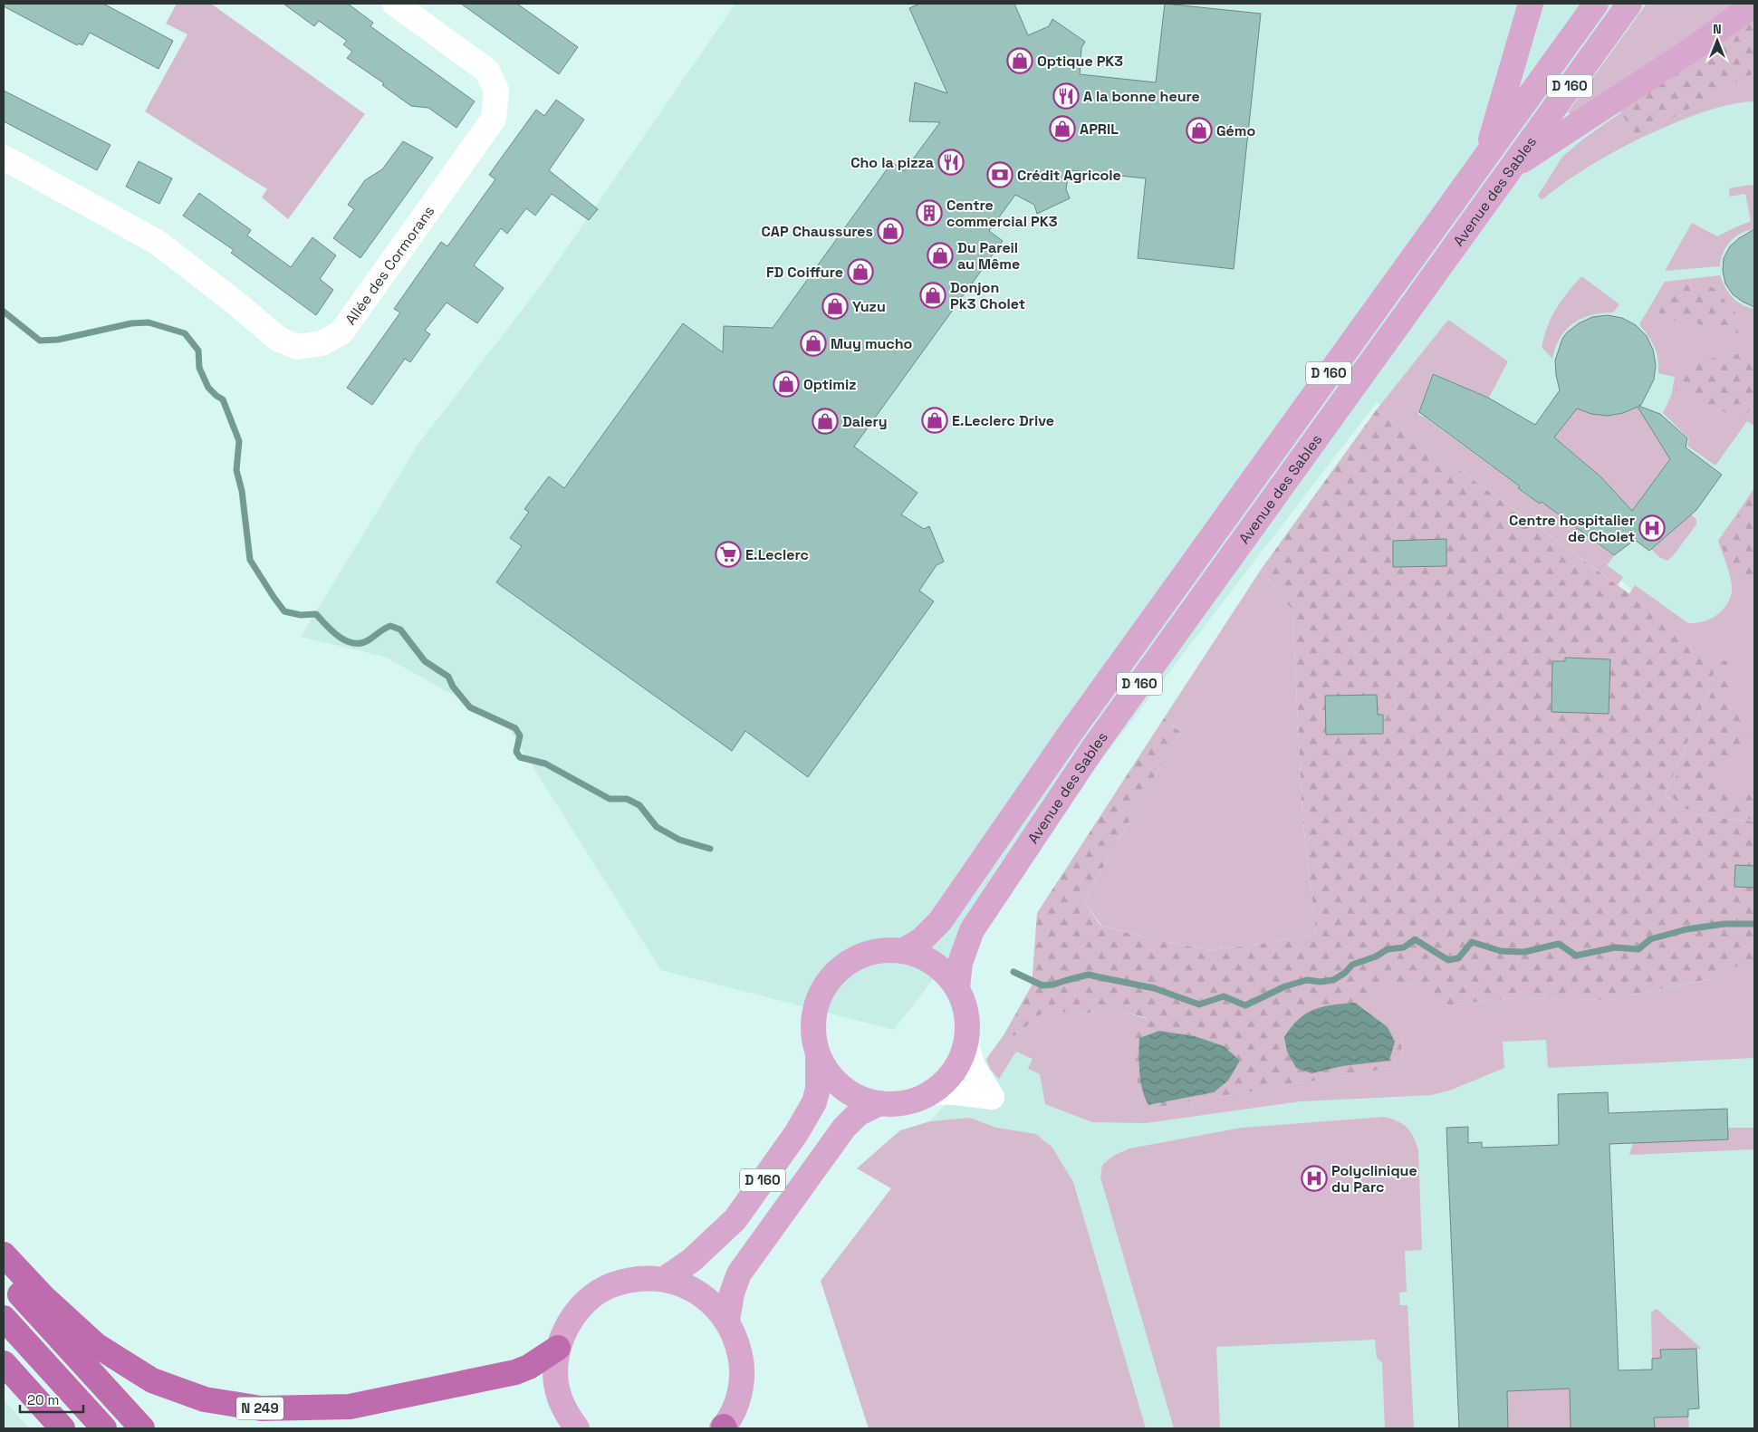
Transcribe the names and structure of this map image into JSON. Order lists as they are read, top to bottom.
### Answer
{
  "streets": {
    "highway": ["N 249"],
    "main road": ["D 160", "Avenue des Sables"],
    "street": ["Allée des Cormorans"]
  },
  "crossings": [
    ["D 160", "Avenue des Sables"]
  ],
  "places": {
    "shop": [
      "Optique PK3",
      "APRIL",
      "Gémo",
      "CAP Chaussures",
      "Du Pareil au Même",
      "FD Coiffure",
      "Donjon Pk3 Cholet",
      "Yuzu",
      "Muy mucho",
      "Optimiz",
      "E.Leclerc Drive",
      "Dalery"
    ],
    "restaurant": ["A la bonne heure", "Cho la pizza"],
    "bank": ["Crédit Agricole"],
    "building": ["Centre commercial PK3"],
    "hospital": ["Centre hospitalier de Cholet", "Polyclinique du Parc"],
    "supermarket": ["E.Leclerc"]
  },
  "scale_bar": "20 m",
  "north": "top"
}
